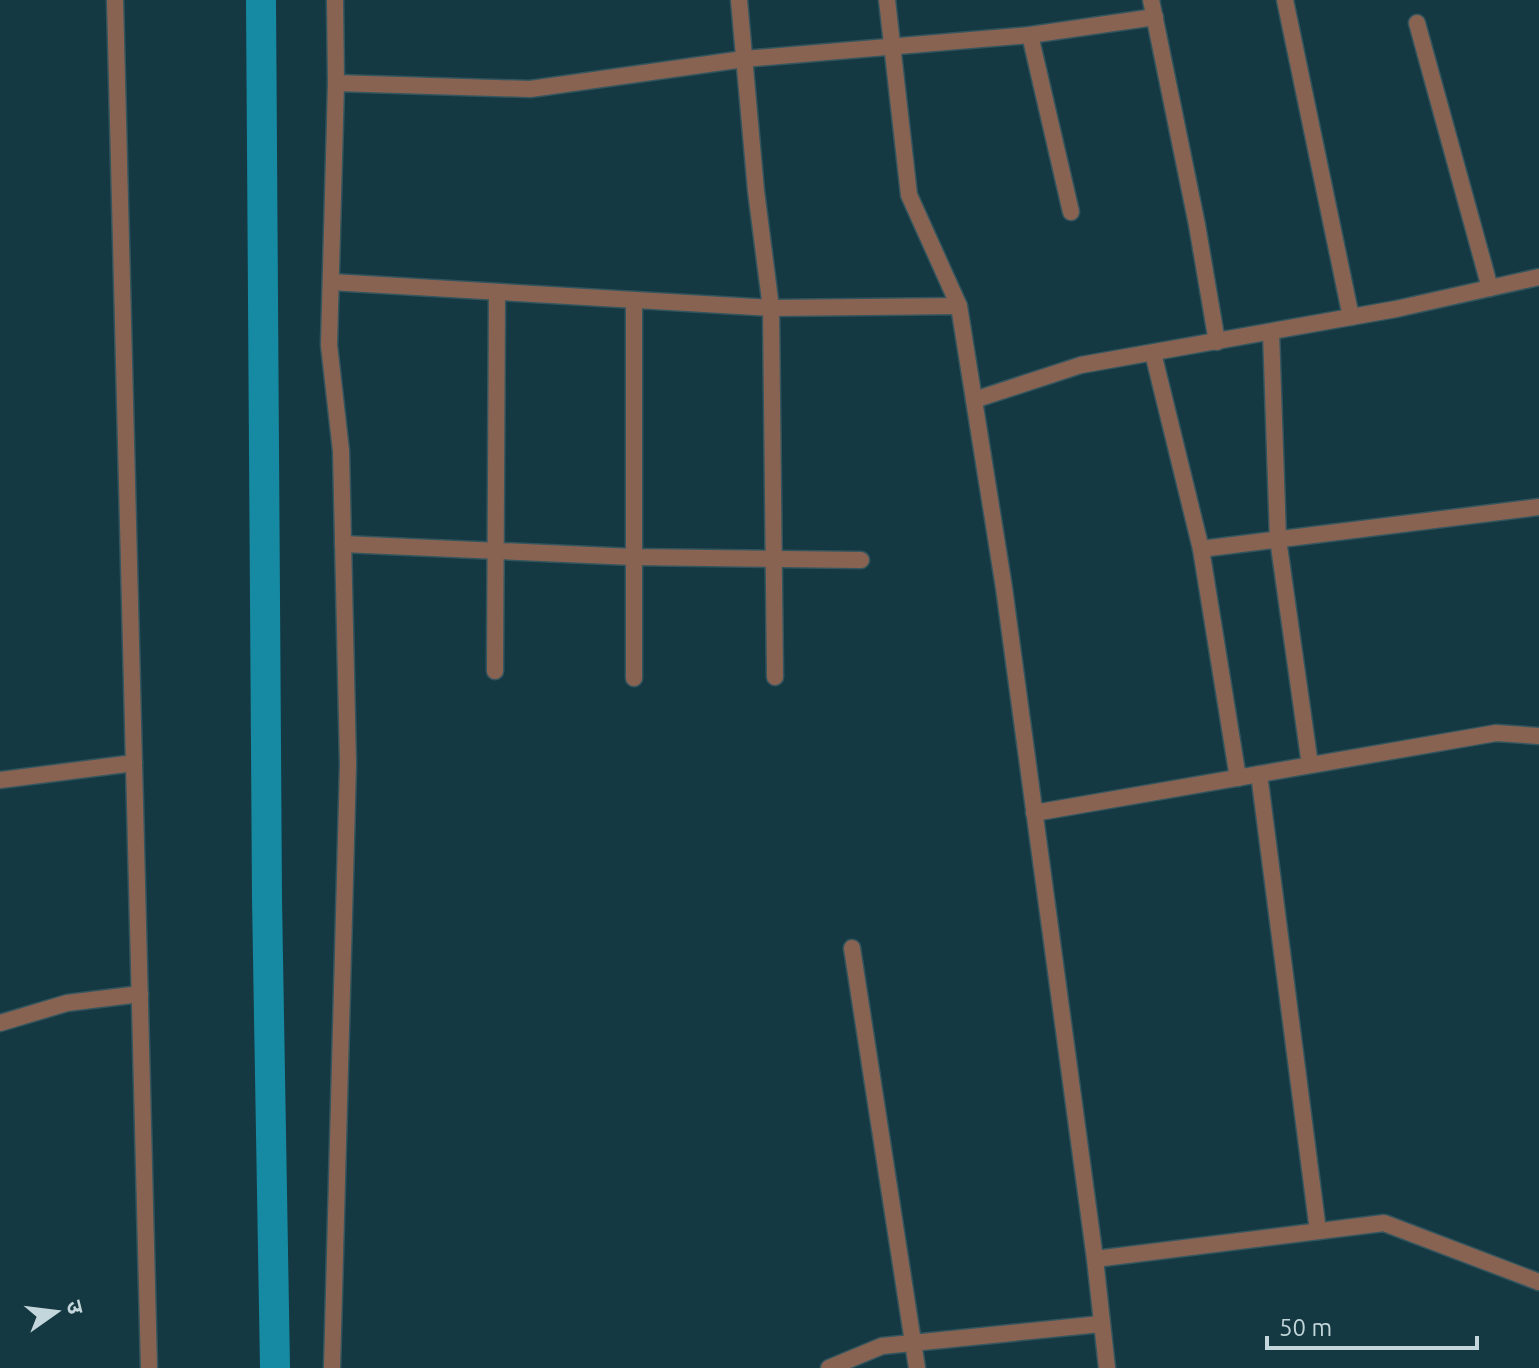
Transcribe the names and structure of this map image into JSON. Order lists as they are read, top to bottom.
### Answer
{
  "scale_bar": "50 m",
  "north": "right"
}
